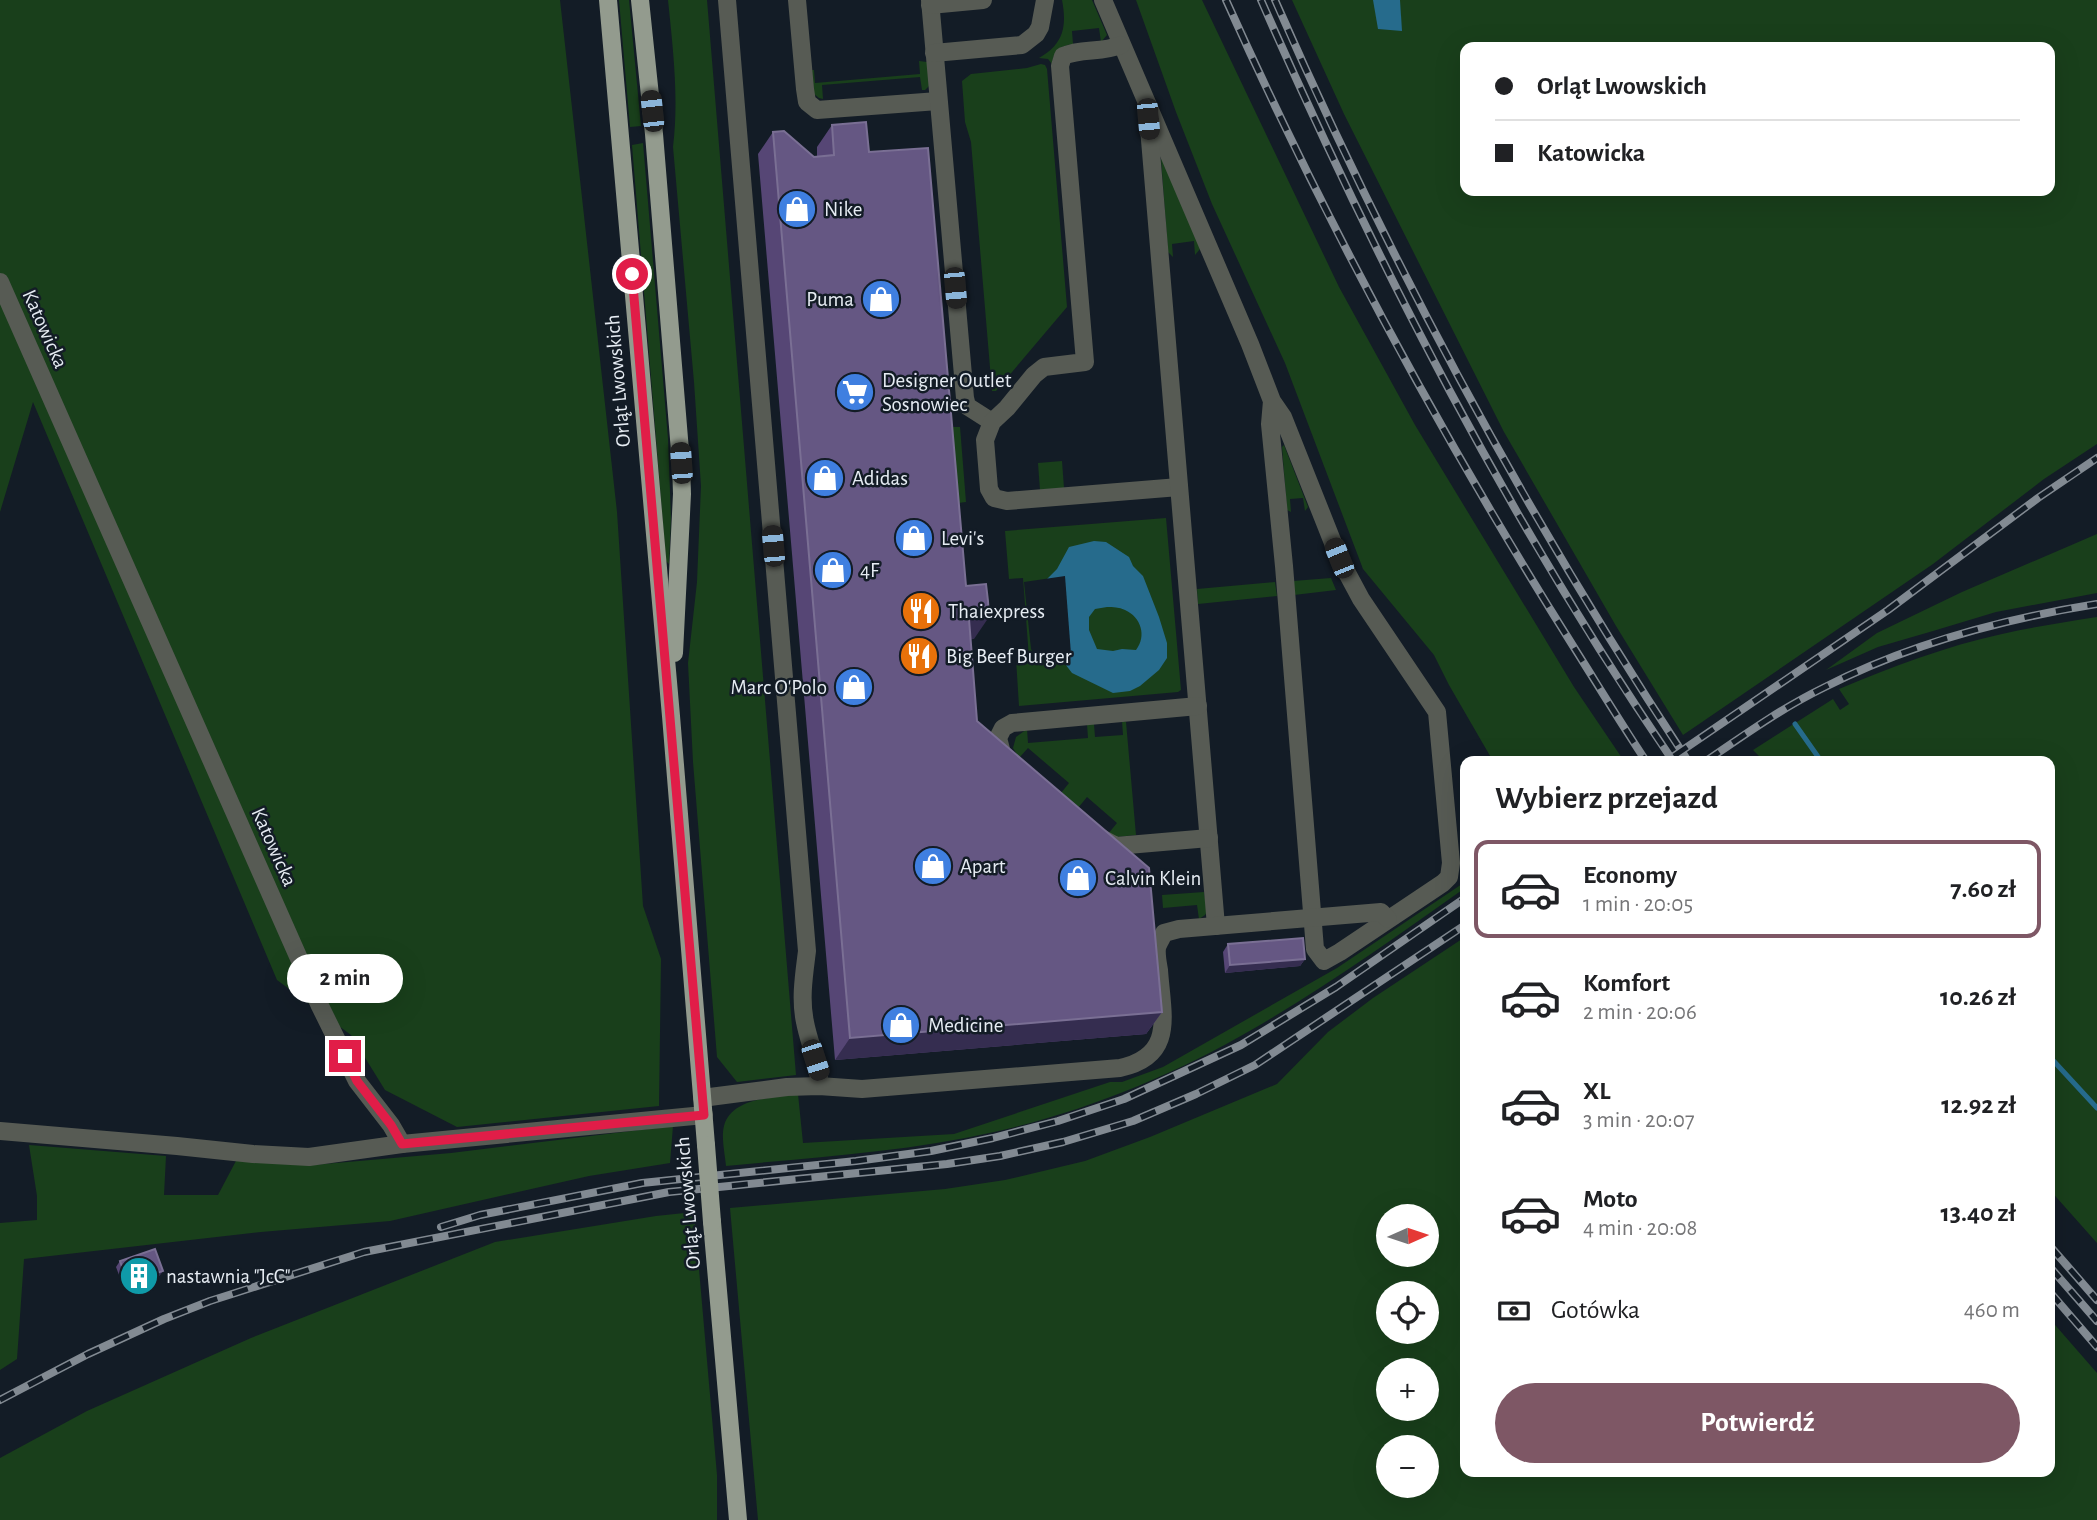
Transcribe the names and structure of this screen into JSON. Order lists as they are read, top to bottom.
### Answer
{
  "streets": {
    "main road": ["Orląt Lwowskich"],
    "lane": ["Katowicka"]
  },
  "places": {
    "shop": [
      "Nike",
      "Puma",
      "Adidas",
      "Levi's",
      "4F",
      "Marc O'Polo",
      "Apart",
      "Calvin Klein",
      "Medicine"
    ],
    "supermarket": ["Designer Outlet Sosnowiec"],
    "restaurant": ["Thaiexpress", "Big Beef Burger"],
    "building": ["nastawnia \"JcC\""]
  },
  "north": "right",
  "page": {
    "banner": ["Orląt Lwowskich", "Katowicka"],
    "heading": "Wybierz przejazd",
    "list": [
      {
        "name": "Economy",
        "note": "1 min · 20:05",
        "value": "7.60 zł"
      },
      {
        "name": "Komfort",
        "note": "2 min · 20:06",
        "value": "10.26 zł"
      },
      {
        "name": "XL",
        "note": "3 min · 20:07",
        "value": "12.92 zł"
      },
      {
        "name": "Moto",
        "note": "4 min · 20:08",
        "value": "13.40 zł"
      }
    ],
    "bubble": "2 min",
    "map_buttons": ["+", "−"],
    "pay": ["Gotówka", "460 m"],
    "buttons": "Potwierdź"
  }
}
